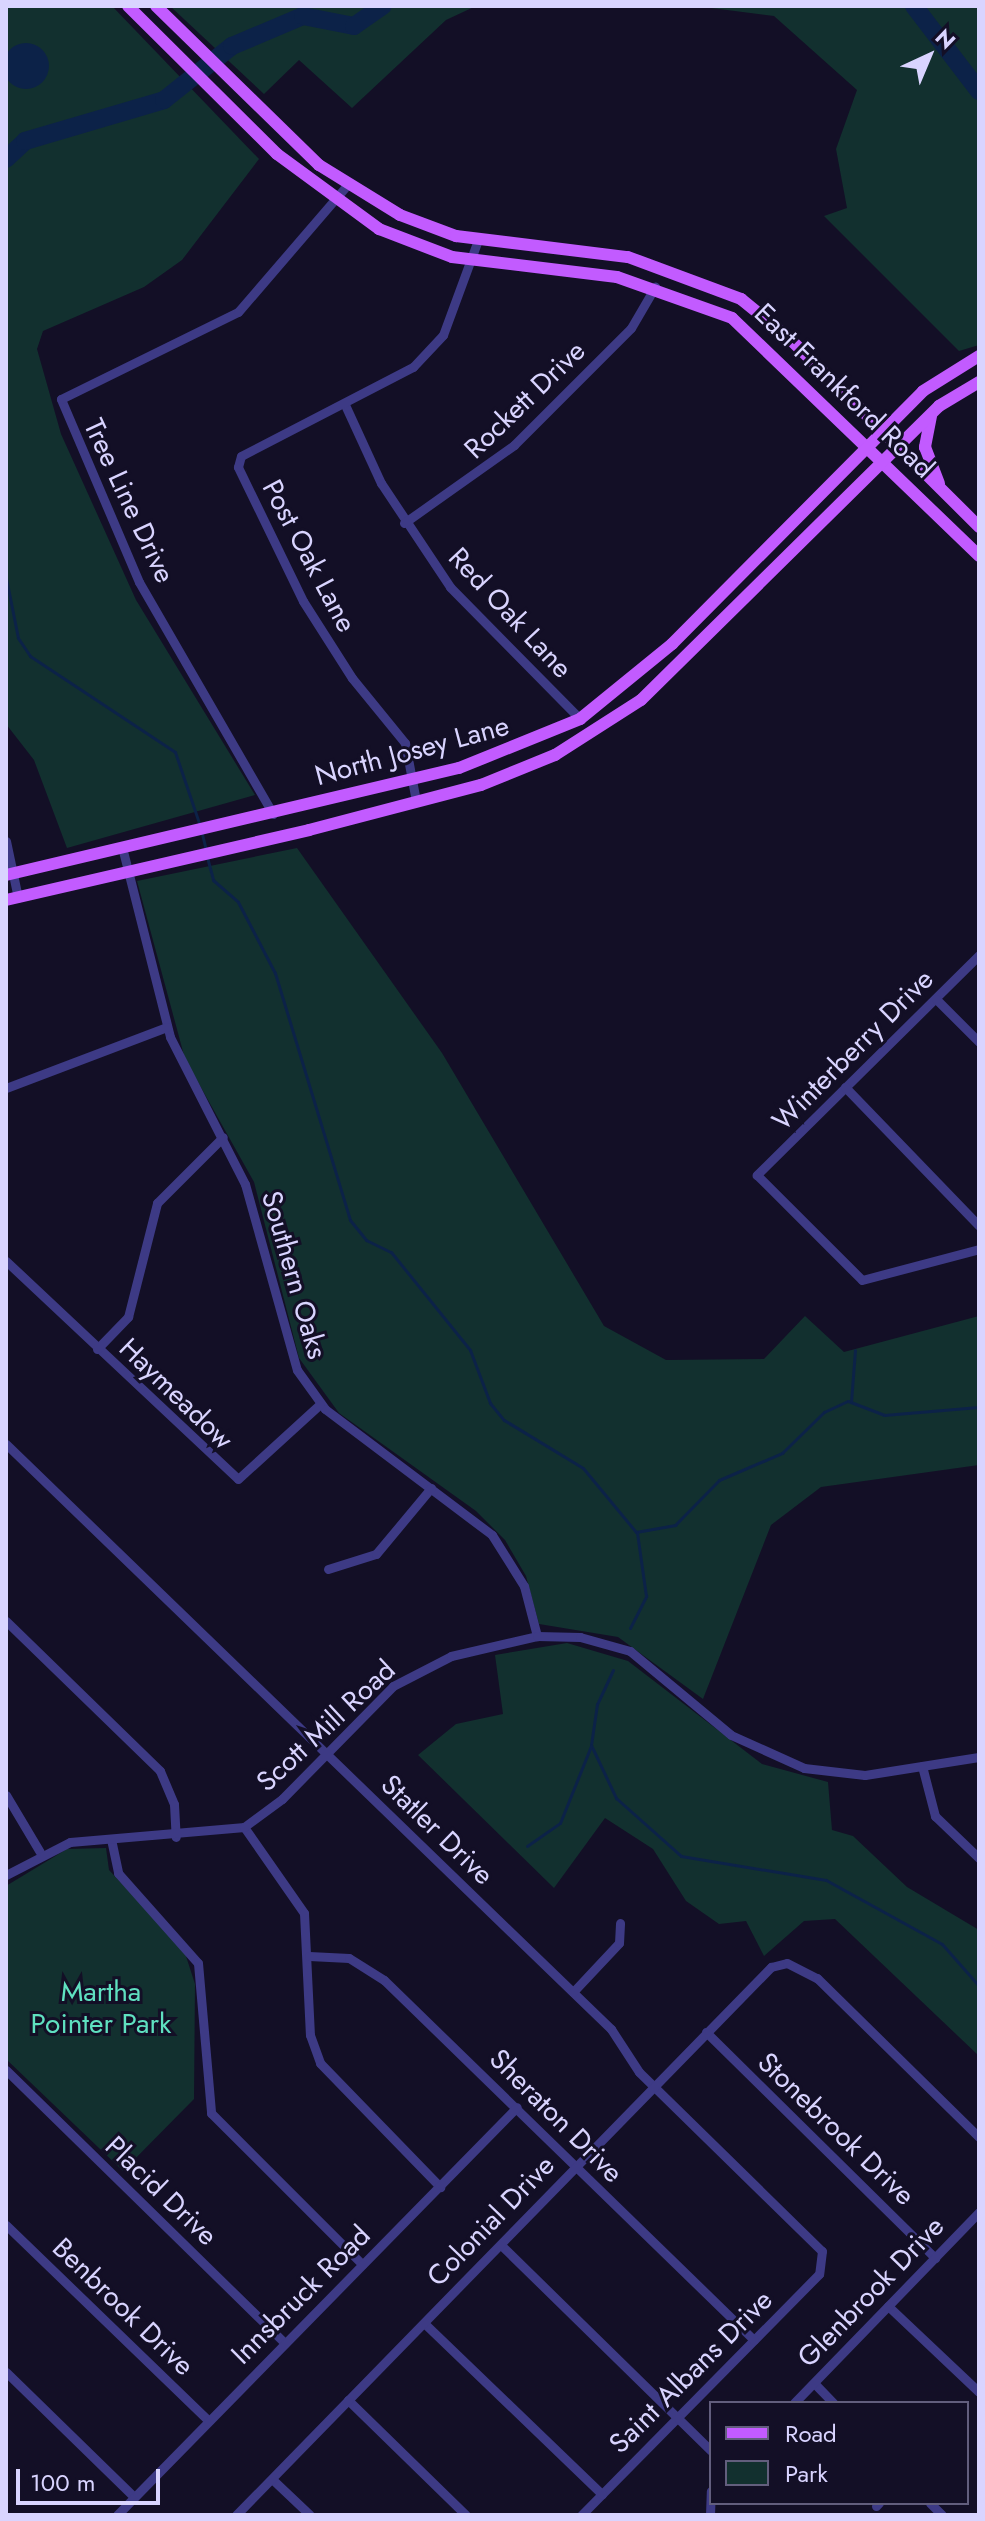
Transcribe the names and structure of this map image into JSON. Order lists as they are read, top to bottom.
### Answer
{
  "streets": {
    "main road": ["East Frankford Road", "North Josey Lane"],
    "street": [
      "Rockett Drive",
      "Tree Line Drive",
      "Post Oak Lane",
      "Red Oak Lane",
      "Winterberry Drive",
      "Southern Oaks",
      "Haymeadow",
      "Scott Mill Road",
      "Statler Drive",
      "Sheraton Drive",
      "Stonebrook Drive",
      "Placid Drive",
      "Colonial Drive",
      "Glenbrook Drive",
      "Innsbruck Road",
      "Benbrook Drive",
      "Saint Albans Drive"
    ]
  },
  "crossings": [
    ["East Frankford Road", "Rockett Drive"],
    ["East Frankford Road", "Tree Line Drive"],
    ["East Frankford Road", "Post Oak Lane"],
    ["East Frankford Road", "North Josey Lane"],
    ["Rockett Drive", "Red Oak Lane"],
    ["Tree Line Drive", "North Josey Lane"],
    ["Post Oak Lane", "Red Oak Lane"],
    ["Post Oak Lane", "North Josey Lane"],
    ["Red Oak Lane", "North Josey Lane"],
    ["North Josey Lane", "Southern Oaks"],
    ["Southern Oaks", "Haymeadow"],
    ["Southern Oaks", "Scott Mill Road"],
    ["Scott Mill Road", "Statler Drive"],
    ["Statler Drive", "Colonial Drive"],
    ["Statler Drive", "Saint Albans Drive"],
    ["Sheraton Drive", "Colonial Drive"],
    ["Sheraton Drive", "Innsbruck Road"],
    ["Sheraton Drive", "Saint Albans Drive"],
    ["Stonebrook Drive", "Colonial Drive"],
    ["Stonebrook Drive", "Glenbrook Drive"],
    ["Placid Drive", "Innsbruck Road"],
    ["Innsbruck Road", "Benbrook Drive"]
  ],
  "parks": ["Martha Pointer Park"],
  "legend": ["Road", "Park"],
  "scale_bar": "100 m",
  "north": "top right"
}
